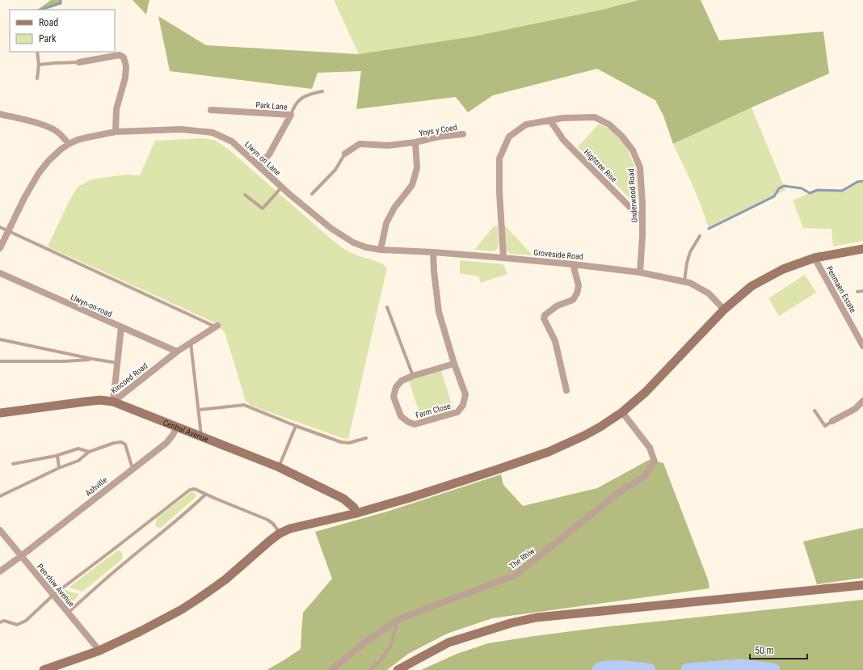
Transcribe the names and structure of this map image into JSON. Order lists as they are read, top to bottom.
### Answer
{
  "streets": {
    "street": [
      "Park Lane",
      "Ynys y Coed",
      "Llwyn on Lane",
      "Hightree Rise",
      "Underwood Road",
      "Groveside Road",
      "Penmaen Estate",
      "Llwyn-on-road",
      "Kincoed Road",
      "Farm Close",
      "Central Avenue",
      "Ashville",
      "The Rhiw",
      "Pen-rhiw Avenue"
    ]
  },
  "crossings": [
    ["Park Lane", "Llwyn on Lane"],
    ["Ynys y Coed", "Llwyn on Lane"],
    ["Ynys y Coed", "Groveside Road"],
    ["Llwyn on Lane", "Groveside Road"],
    ["Hightree Rise", "Underwood Road"],
    ["Underwood Road", "Groveside Road"],
    ["Groveside Road", "Farm Close"],
    ["Llwyn-on-road", "Kincoed Road"],
    ["Kincoed Road", "Central Avenue"],
    ["Central Avenue", "Ashville"],
    ["Ashville", "Pen-rhiw Avenue"]
  ],
  "legend": ["Road", "Park"],
  "scale_bar": "50 m"
}
